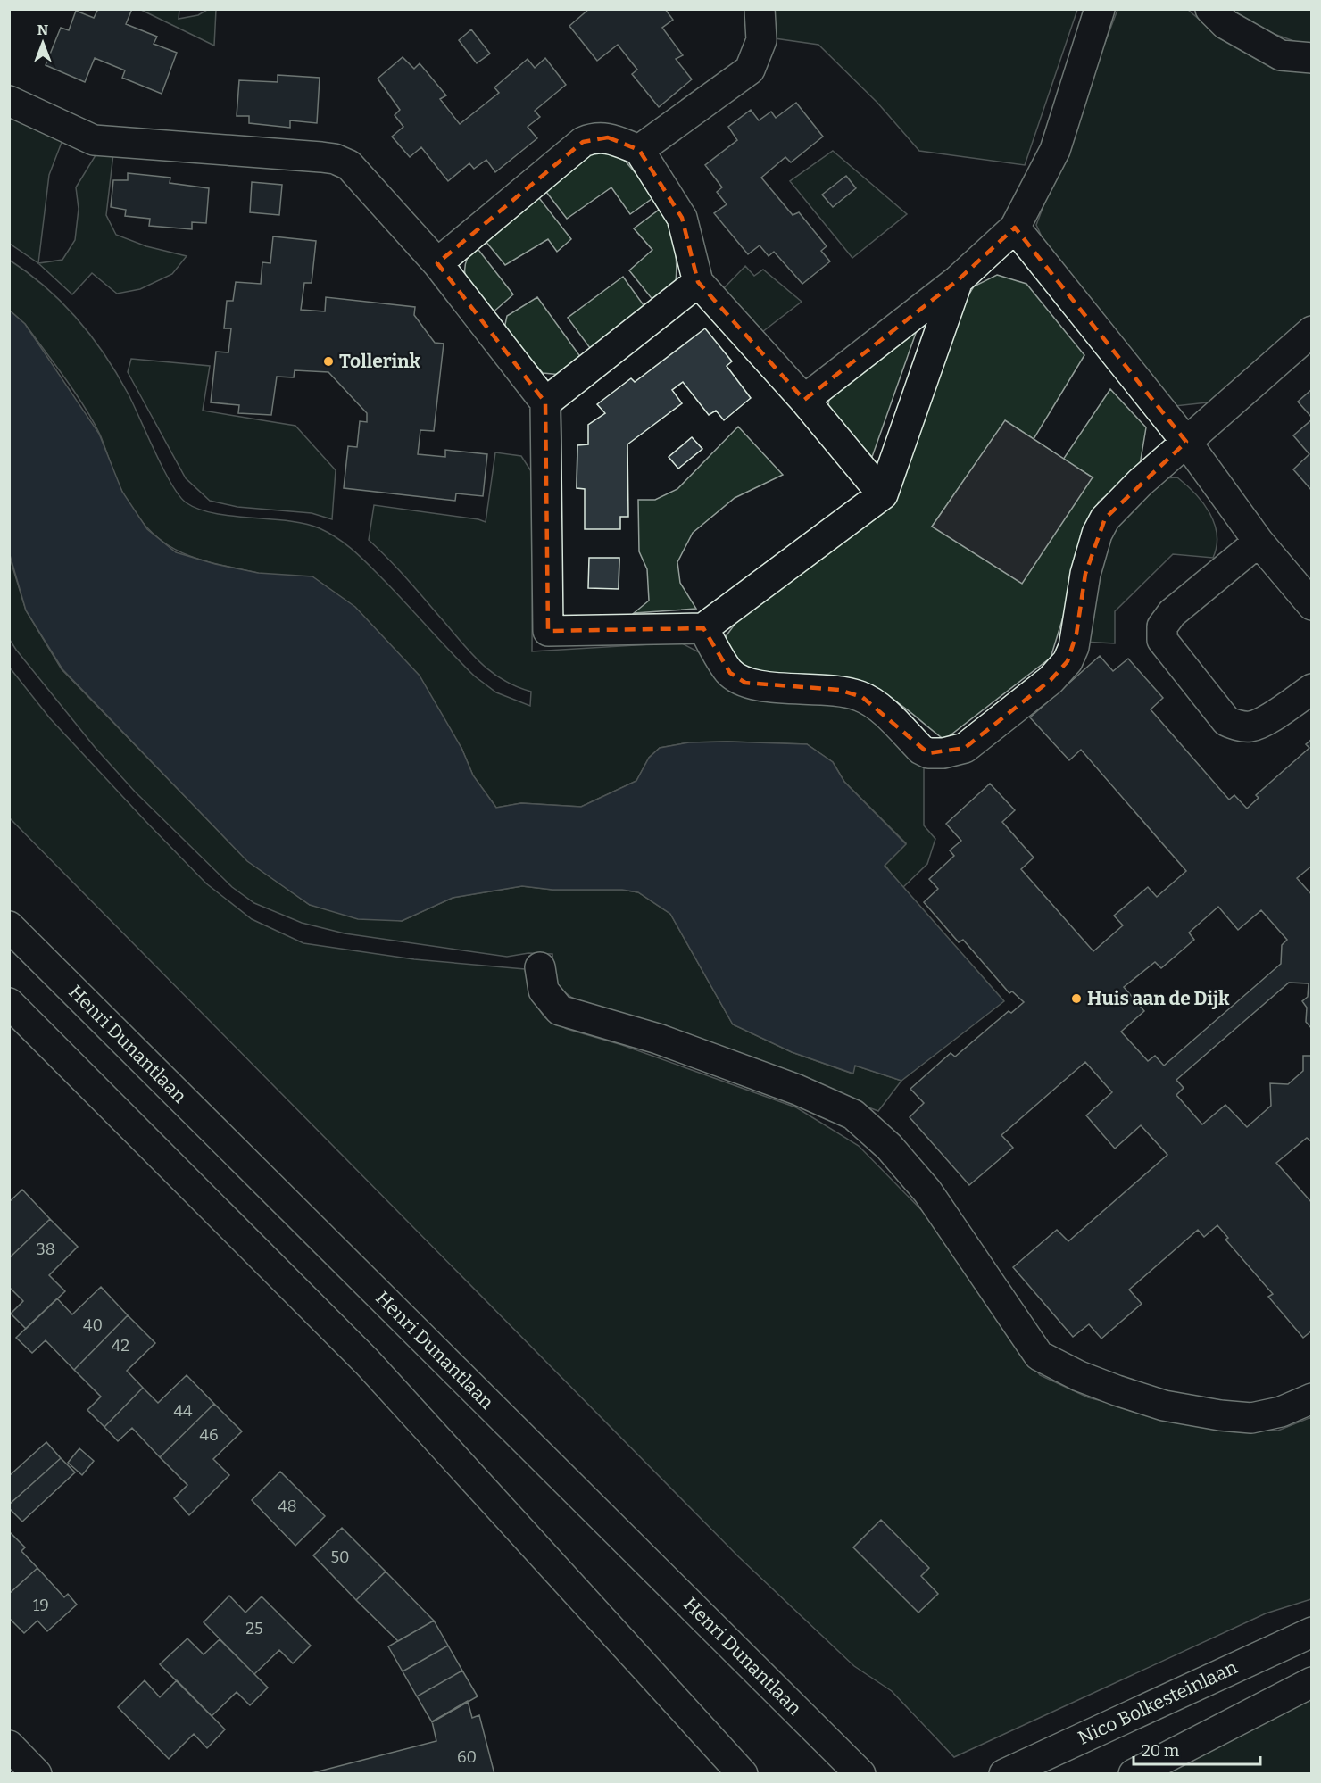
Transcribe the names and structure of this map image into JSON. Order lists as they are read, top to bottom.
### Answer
{
  "streets": {
    "street": ["Henri Dunantlaan", "Nico Bolkesteinlaan"]
  },
  "places": ["Tollerink", "Huis aan de Dijk"],
  "house_numbers": [
    "38",
    "40",
    "42",
    "44",
    "46",
    "48",
    "50",
    "19",
    "25",
    "60"
  ],
  "scale_bar": "20 m",
  "north": "top"
}
